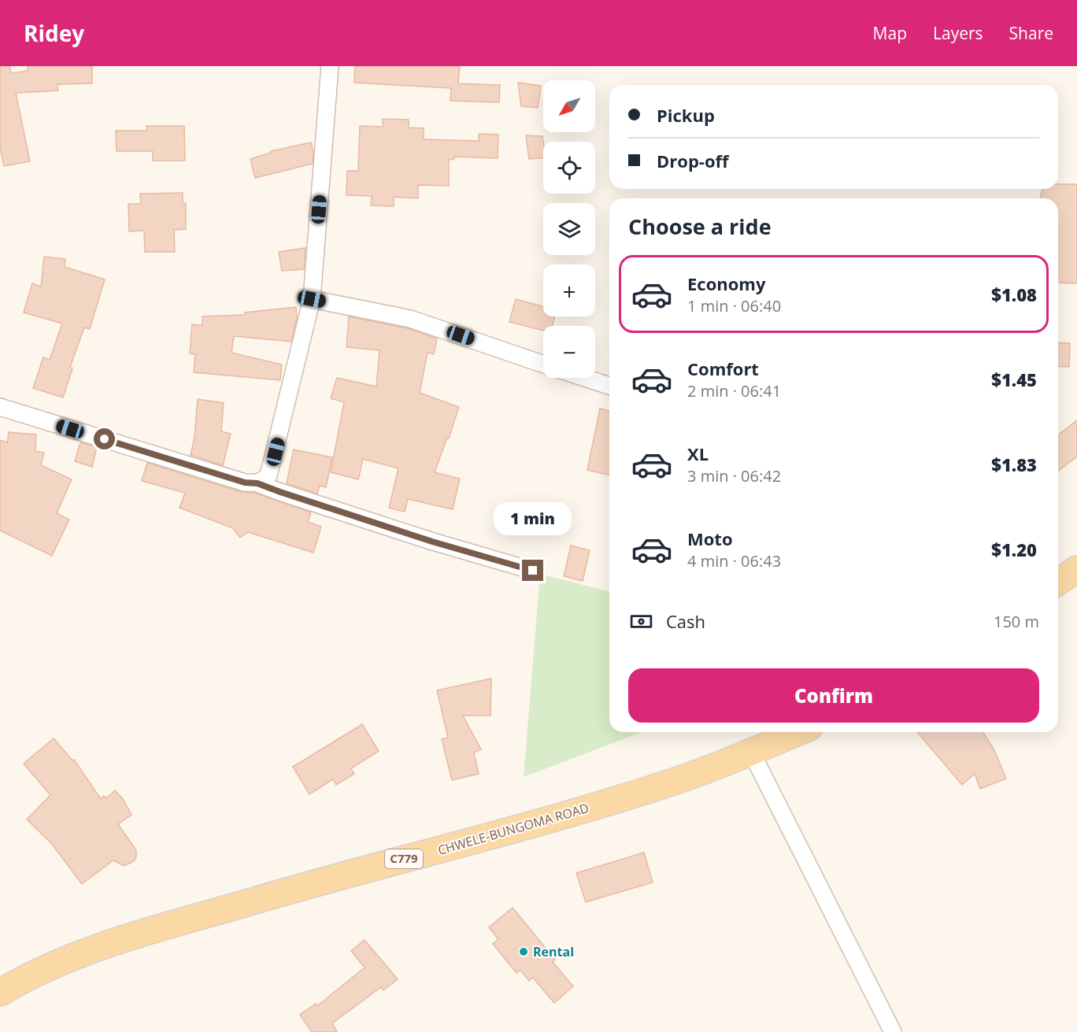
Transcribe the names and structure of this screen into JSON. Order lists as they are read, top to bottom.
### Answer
{
  "streets": {
    "main road": ["CHWELE-BUNGOMA ROAD", "C779"]
  },
  "places": ["Rental"],
  "north": "bottom left",
  "page": {
    "header": "Ridey",
    "nav": ["Map", "Layers", "Share"],
    "map_buttons": ["+", "−"],
    "banner": ["Pickup", "Drop-off"],
    "heading": "Choose a ride",
    "list": [
      {
        "name": "Economy",
        "note": "1 min · 06:40",
        "value": "$1.08"
      },
      {
        "name": "Comfort",
        "note": "2 min · 06:41",
        "value": "$1.45"
      },
      {
        "name": "XL",
        "note": "3 min · 06:42",
        "value": "$1.83"
      },
      {
        "name": "Moto",
        "note": "4 min · 06:43",
        "value": "$1.20"
      }
    ],
    "bubble": "1 min",
    "pay": ["Cash", "150 m"],
    "buttons": "Confirm"
  }
}
